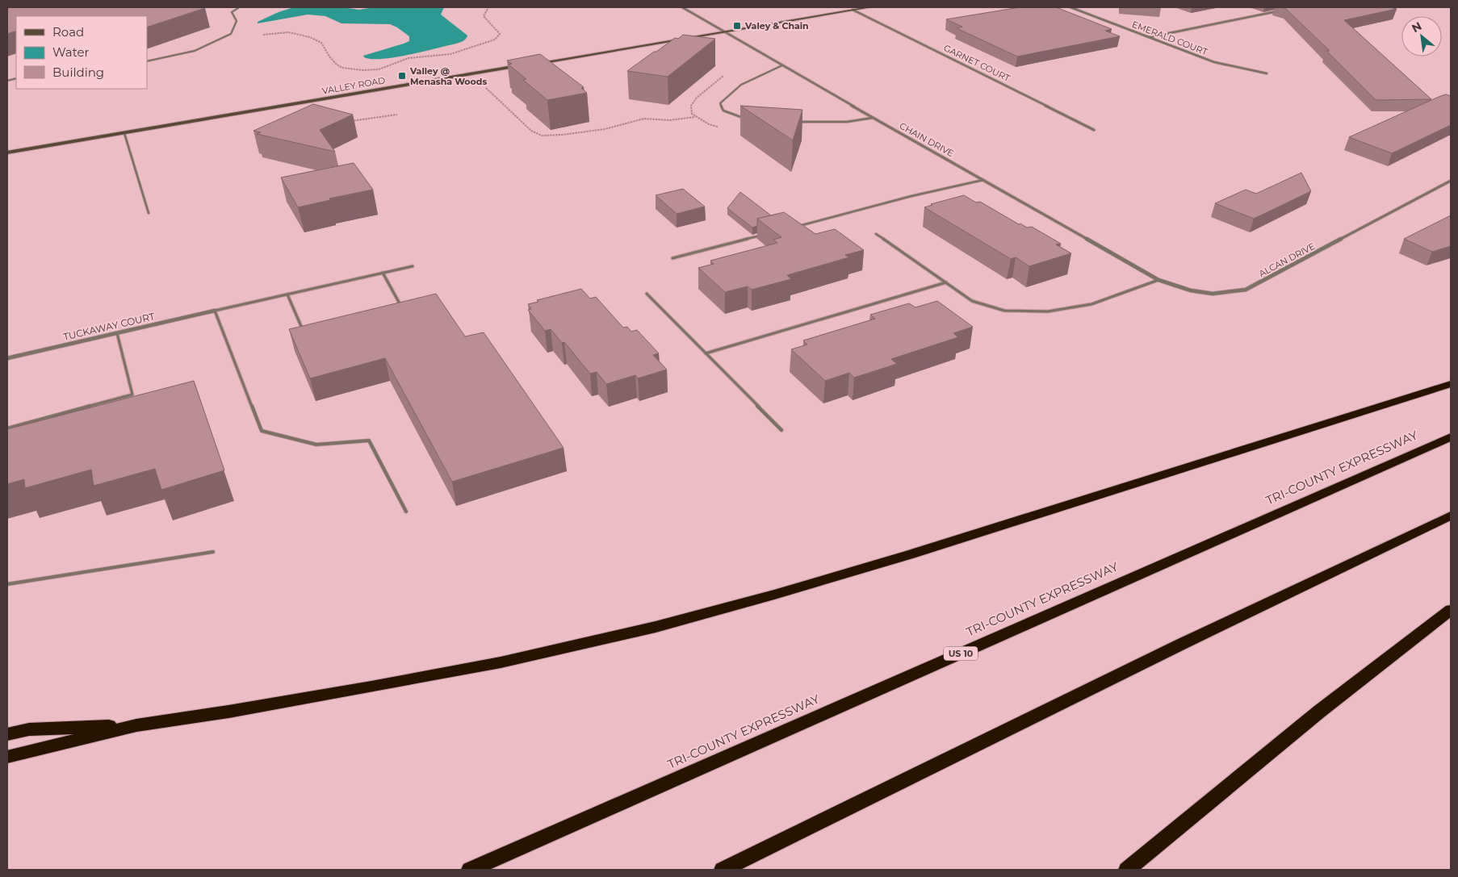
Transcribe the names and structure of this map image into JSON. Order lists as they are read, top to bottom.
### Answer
{
  "streets": {
    "highway": ["TRI-COUNTY EXPRESSWAY", "US 10"],
    "street": [
      "EMERALD COURT",
      "GARNET COURT",
      "VALLEY ROAD",
      "CHAIN DRIVE",
      "ALCAN DRIVE",
      "TUCKAWAY COURT"
    ]
  },
  "crossings": [
    ["CHAIN DRIVE", "ALCAN DRIVE"]
  ],
  "places": {
    "transit": ["Valey & Chain", "Valley @ Menasha Woods"]
  },
  "legend": ["Road", "Water", "Building"],
  "north": "top left"
}
